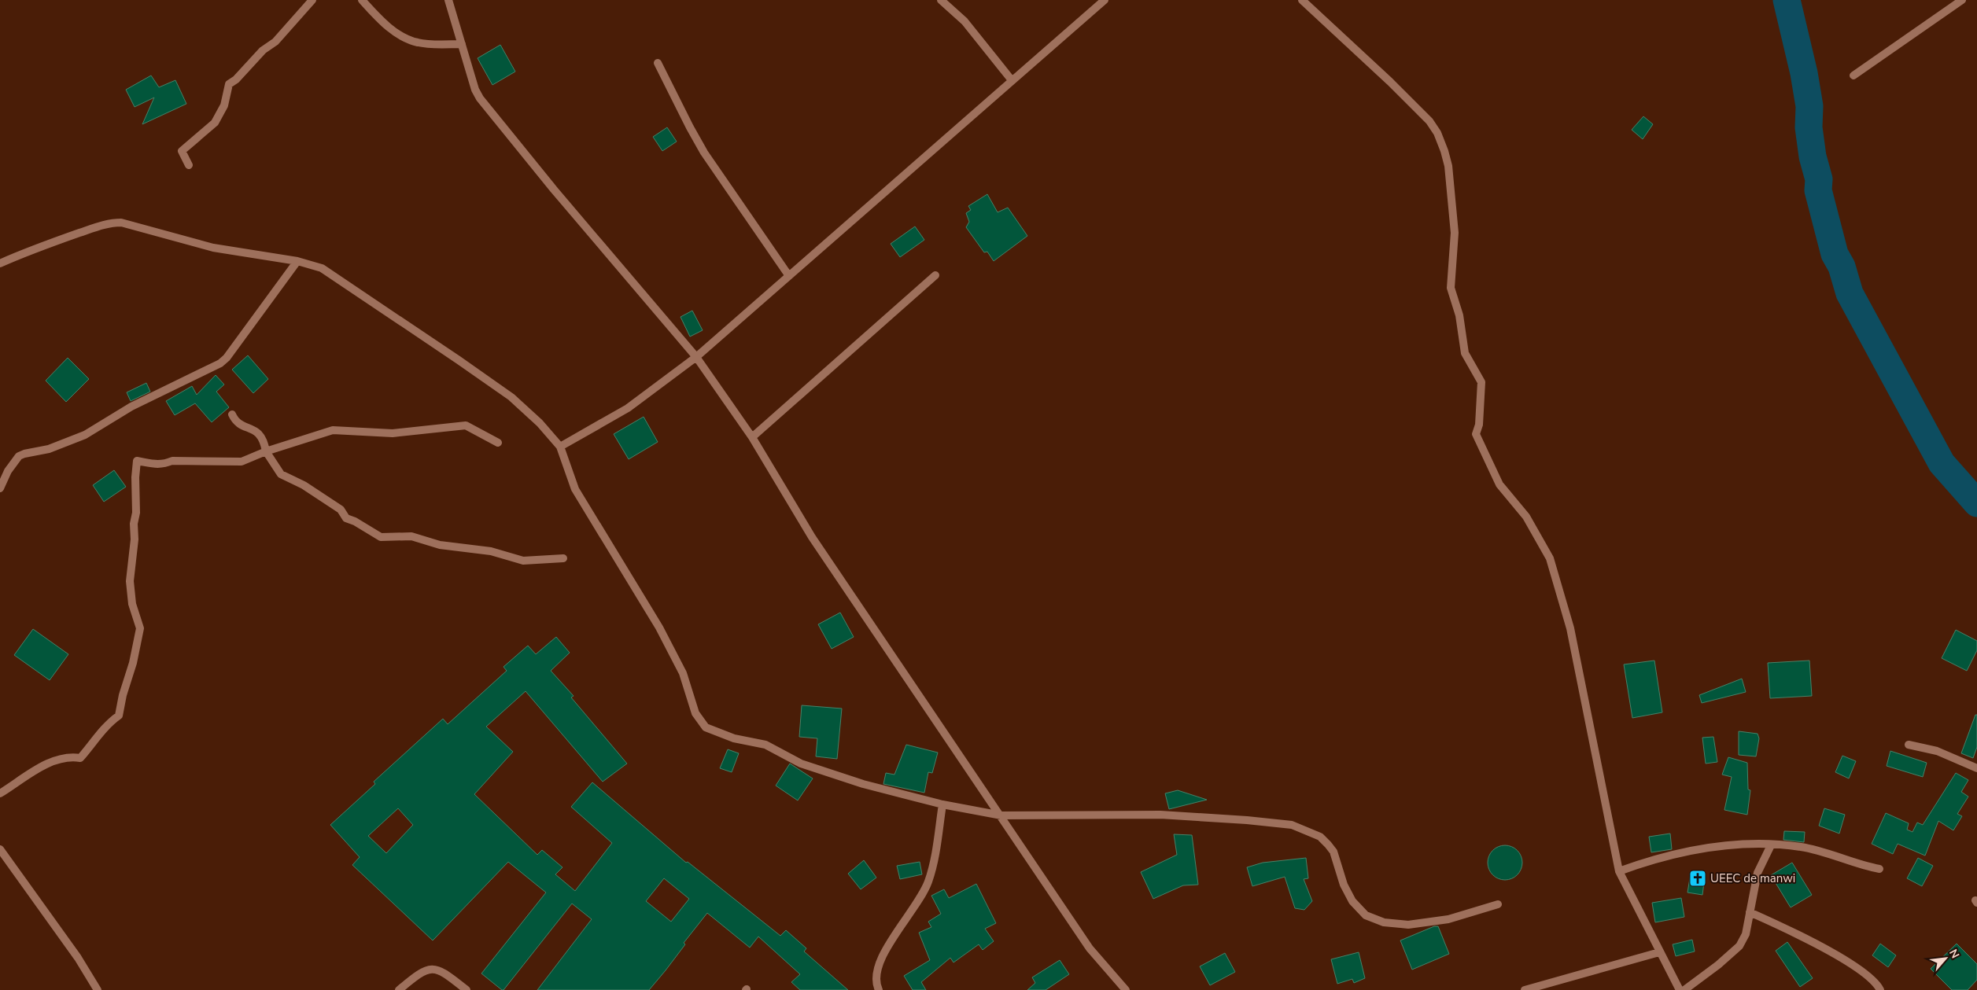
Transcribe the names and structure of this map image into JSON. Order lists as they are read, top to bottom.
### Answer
{
  "places": {
    "church": ["UEEC de manwi"]
  },
  "north": "top right"
}
